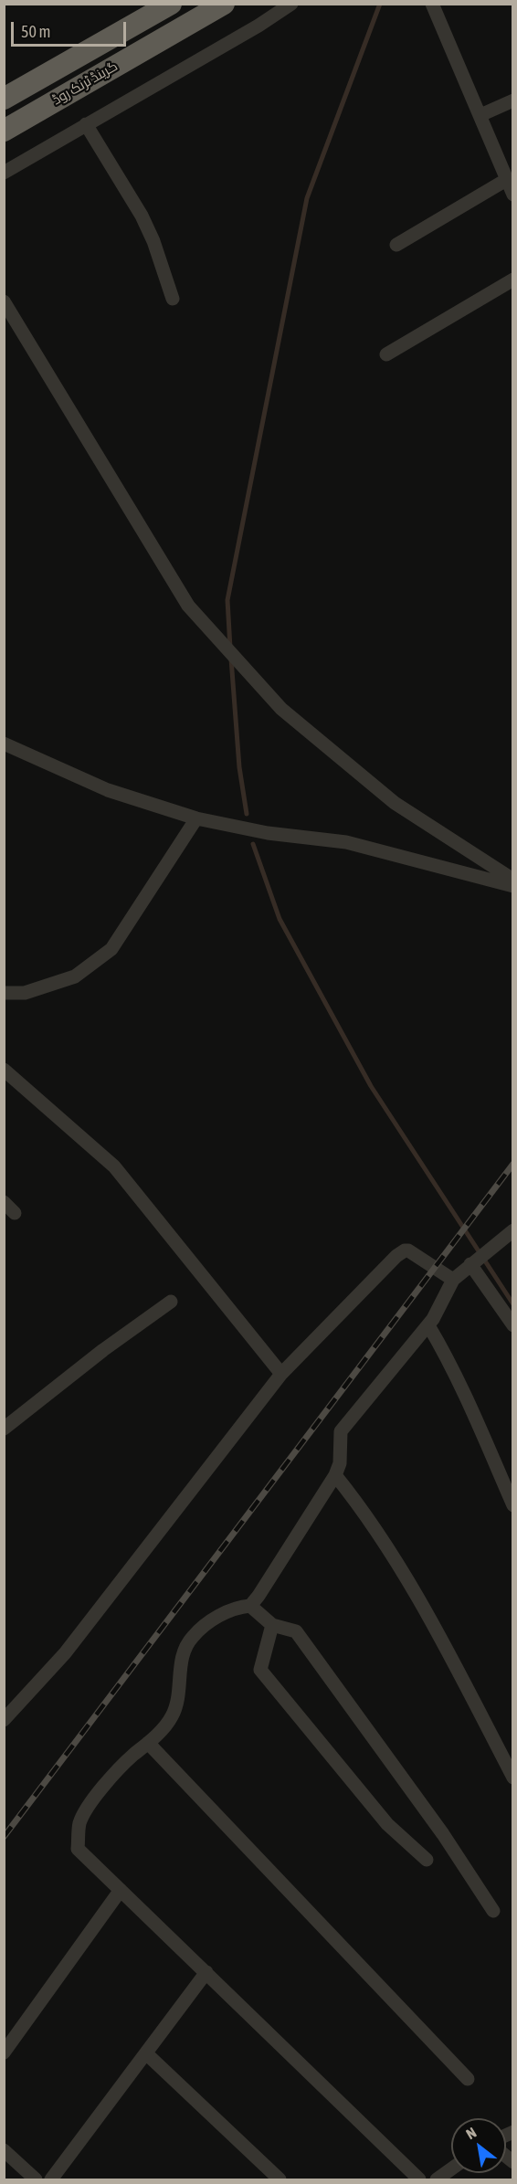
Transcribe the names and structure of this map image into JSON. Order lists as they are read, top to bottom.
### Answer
{
  "streets": {
    "highway": ["گرینڈ ٹرنک روڈ"]
  },
  "scale_bar": "50 m",
  "north": "top left"
}
